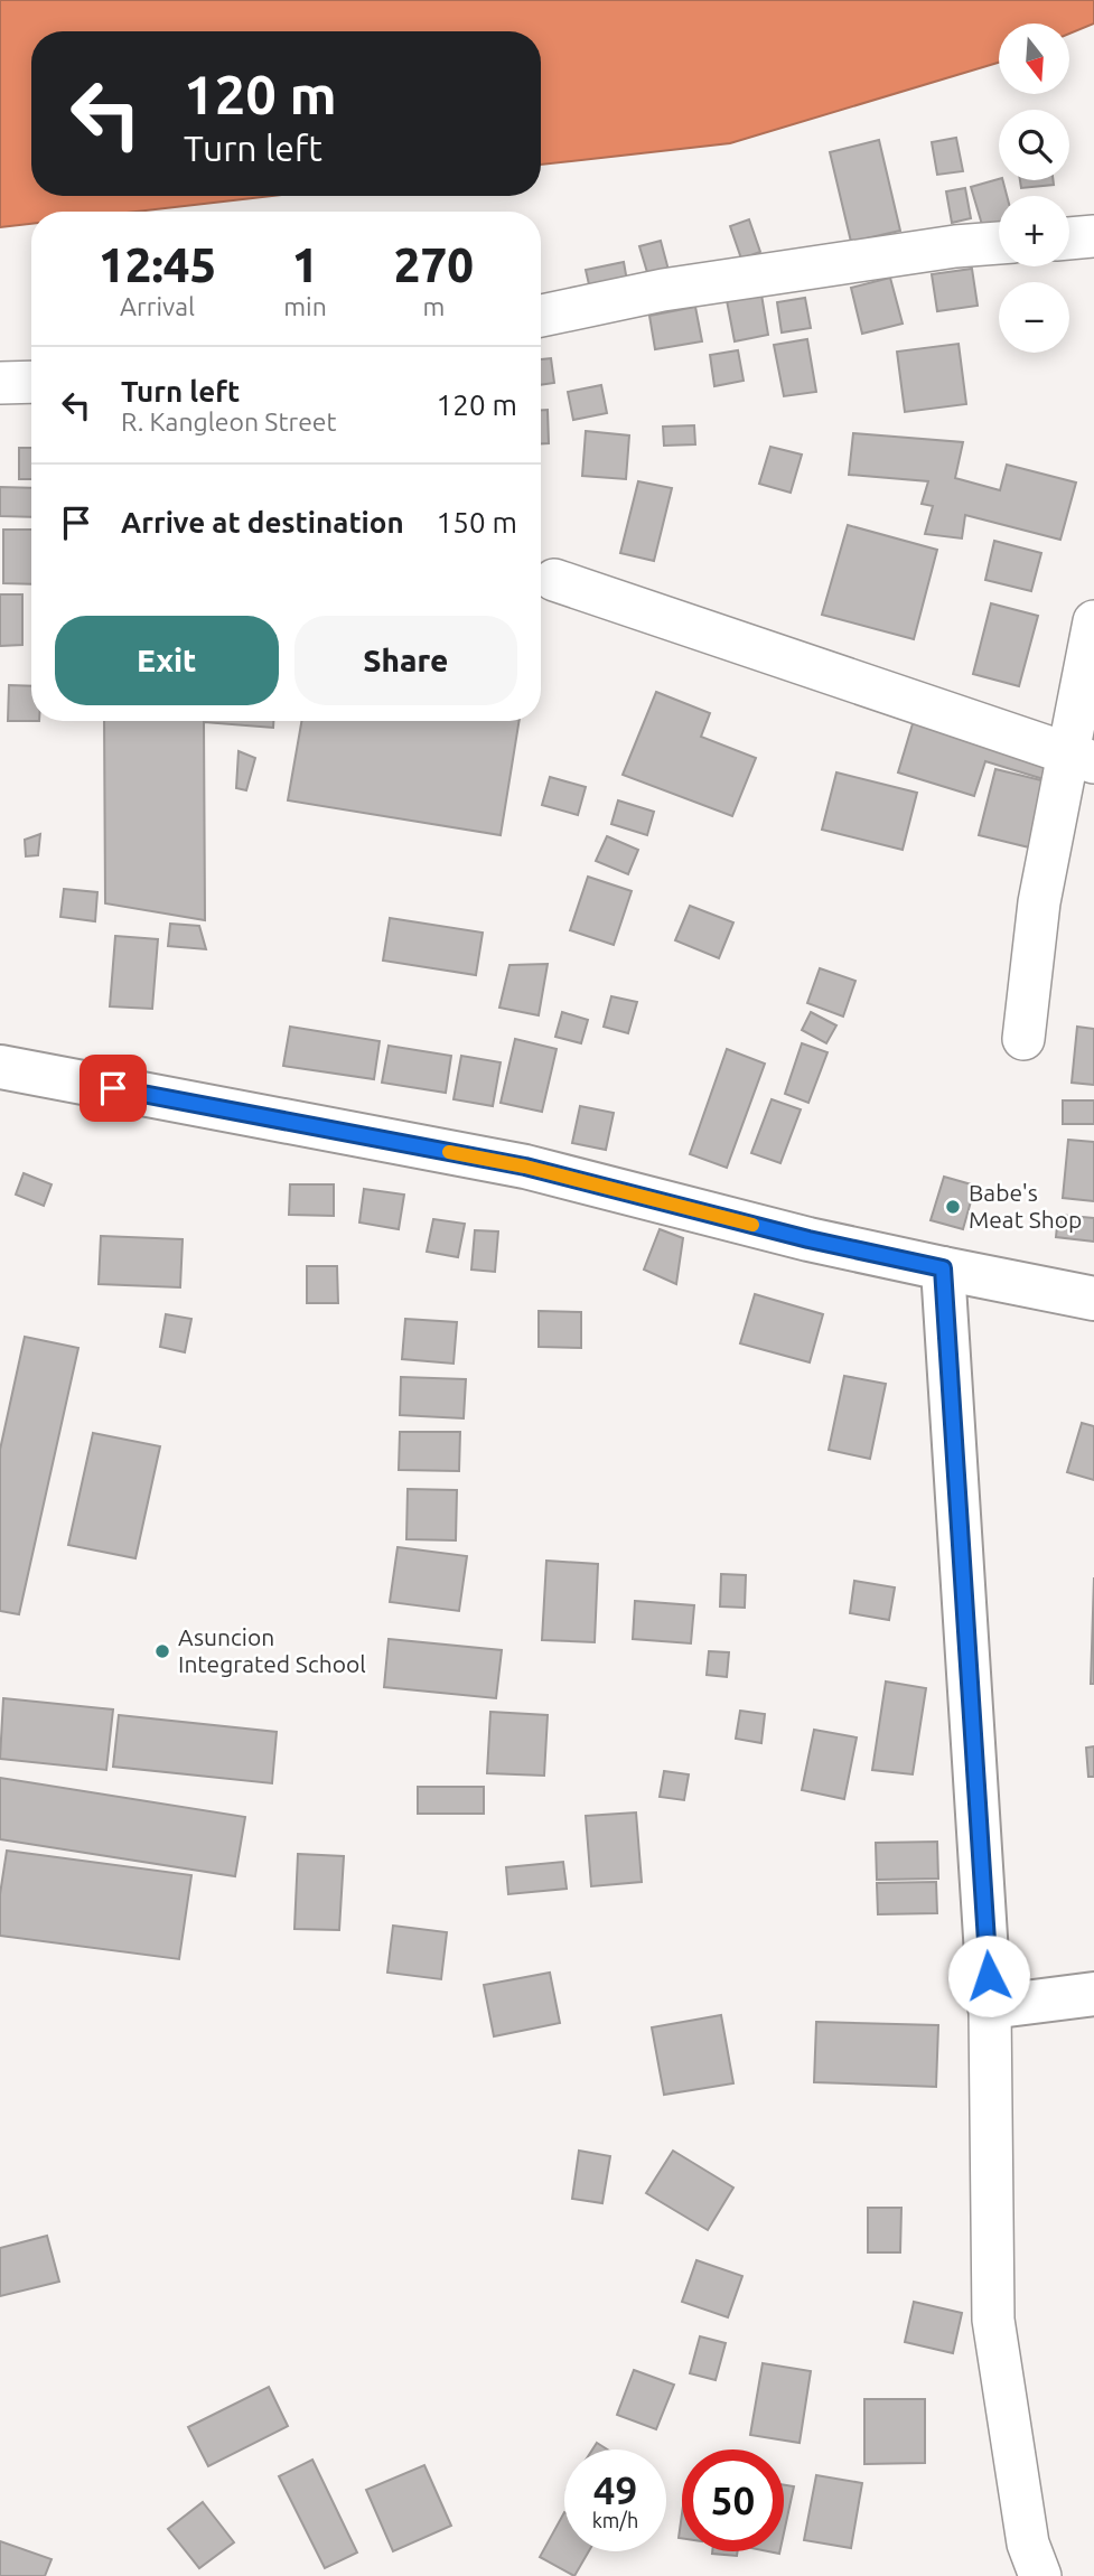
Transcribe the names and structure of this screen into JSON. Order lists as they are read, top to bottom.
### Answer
{
  "places": ["Babe's Meat Shop", "Asuncion Integrated School"],
  "north": "bottom",
  "page": {
    "map_buttons": ["+", "−"],
    "turn": ["120 m", "Turn left"],
    "eta": [
      "12:45",
      "Arrival",
      "1",
      "min",
      "270",
      "m"
    ],
    "list": [
      {
        "name": "Turn left",
        "note": "R. Kangleon Street",
        "value": "120 m"
      },
      {
        "name": "Arrive at destination",
        "value": "150 m"
      }
    ],
    "buttons": ["Exit", "Share"],
    "speed": "49 km/h",
    "limit": "50"
  }
}
